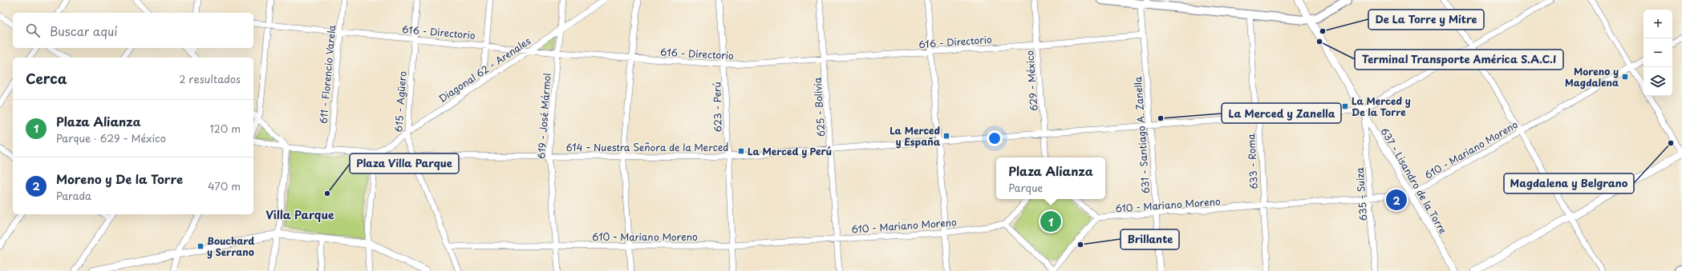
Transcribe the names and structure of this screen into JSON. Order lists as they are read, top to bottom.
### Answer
{
  "streets": {
    "street": [
      "616 - Directorio",
      "Diagonal 62 - Arenales",
      "611 - Florencio Varela",
      "629 - México",
      "615 - Agüero",
      "623 - Perú",
      "625 - Bolivia",
      "619 - José Mármol",
      "631 - Santiago A. Zanella",
      "614 - Nuestra Señora de la Merced",
      "610 - Mariano Moreno",
      "633 - Roma",
      "637 - Lisandro de la Torre",
      "635 - Suiza"
    ]
  },
  "crossings": [
    ["616 - Directorio", "Diagonal 62 - Arenales"],
    ["616 - Directorio", "611 - Florencio Varela"],
    ["616 - Directorio", "629 - México"],
    ["616 - Directorio", "615 - Agüero"],
    ["616 - Directorio", "623 - Perú"],
    ["616 - Directorio", "625 - Bolivia"],
    ["616 - Directorio", "619 - José Mármol"],
    ["616 - Directorio", "631 - Santiago A. Zanella"],
    ["Diagonal 62 - Arenales", "615 - Agüero"],
    ["Diagonal 62 - Arenales", "619 - José Mármol"],
    ["Diagonal 62 - Arenales", "614 - Nuestra Señora de la Merced"],
    ["611 - Florencio Varela", "614 - Nuestra Señora de la Merced"],
    ["629 - México", "614 - Nuestra Señora de la Merced"],
    ["615 - Agüero", "614 - Nuestra Señora de la Merced"],
    ["615 - Agüero", "610 - Mariano Moreno"],
    ["623 - Perú", "614 - Nuestra Señora de la Merced"],
    ["623 - Perú", "610 - Mariano Moreno"],
    ["625 - Bolivia", "614 - Nuestra Señora de la Merced"],
    ["625 - Bolivia", "610 - Mariano Moreno"],
    ["619 - José Mármol", "614 - Nuestra Señora de la Merced"],
    ["619 - José Mármol", "610 - Mariano Moreno"],
    ["631 - Santiago A. Zanella", "614 - Nuestra Señora de la Merced"],
    ["631 - Santiago A. Zanella", "610 - Mariano Moreno"],
    ["614 - Nuestra Señora de la Merced", "633 - Roma"],
    ["614 - Nuestra Señora de la Merced", "637 - Lisandro de la Torre"],
    ["610 - Mariano Moreno", "633 - Roma"],
    ["610 - Mariano Moreno", "637 - Lisandro de la Torre"],
    ["610 - Mariano Moreno", "635 - Suiza"],
    ["637 - Lisandro de la Torre", "635 - Suiza"]
  ],
  "districts": ["Villa Parque"],
  "places": {
    "other": [
      "De La Torre y Mitre",
      "Terminal Transporte América S.A.C.I",
      "La Merced y Zanella",
      "Magdalena y Belgrano",
      "Plaza Villa Parque",
      "Brillante"
    ],
    "transit": [
      "Moreno y Magdalena",
      "La Merced y De la Torre",
      "La Merced y España",
      "La Merced y Perú",
      "Bouchard y Serrano"
    ]
  },
  "page": {
    "map_buttons": ["+", "−"],
    "search": "Buscar aquí",
    "heading": ["Cerca", "2 resultados"],
    "list": [
      {
        "mark": "1",
        "name": "Plaza Alianza",
        "note": "Parque · 629 - México",
        "value": "120 m"
      },
      {
        "mark": "2",
        "name": "Moreno y De la Torre",
        "note": "Parada",
        "value": "470 m"
      }
    ],
    "popup": ["Plaza Alianza", "Parque"],
    "pins": ["2", "1"]
  }
}
